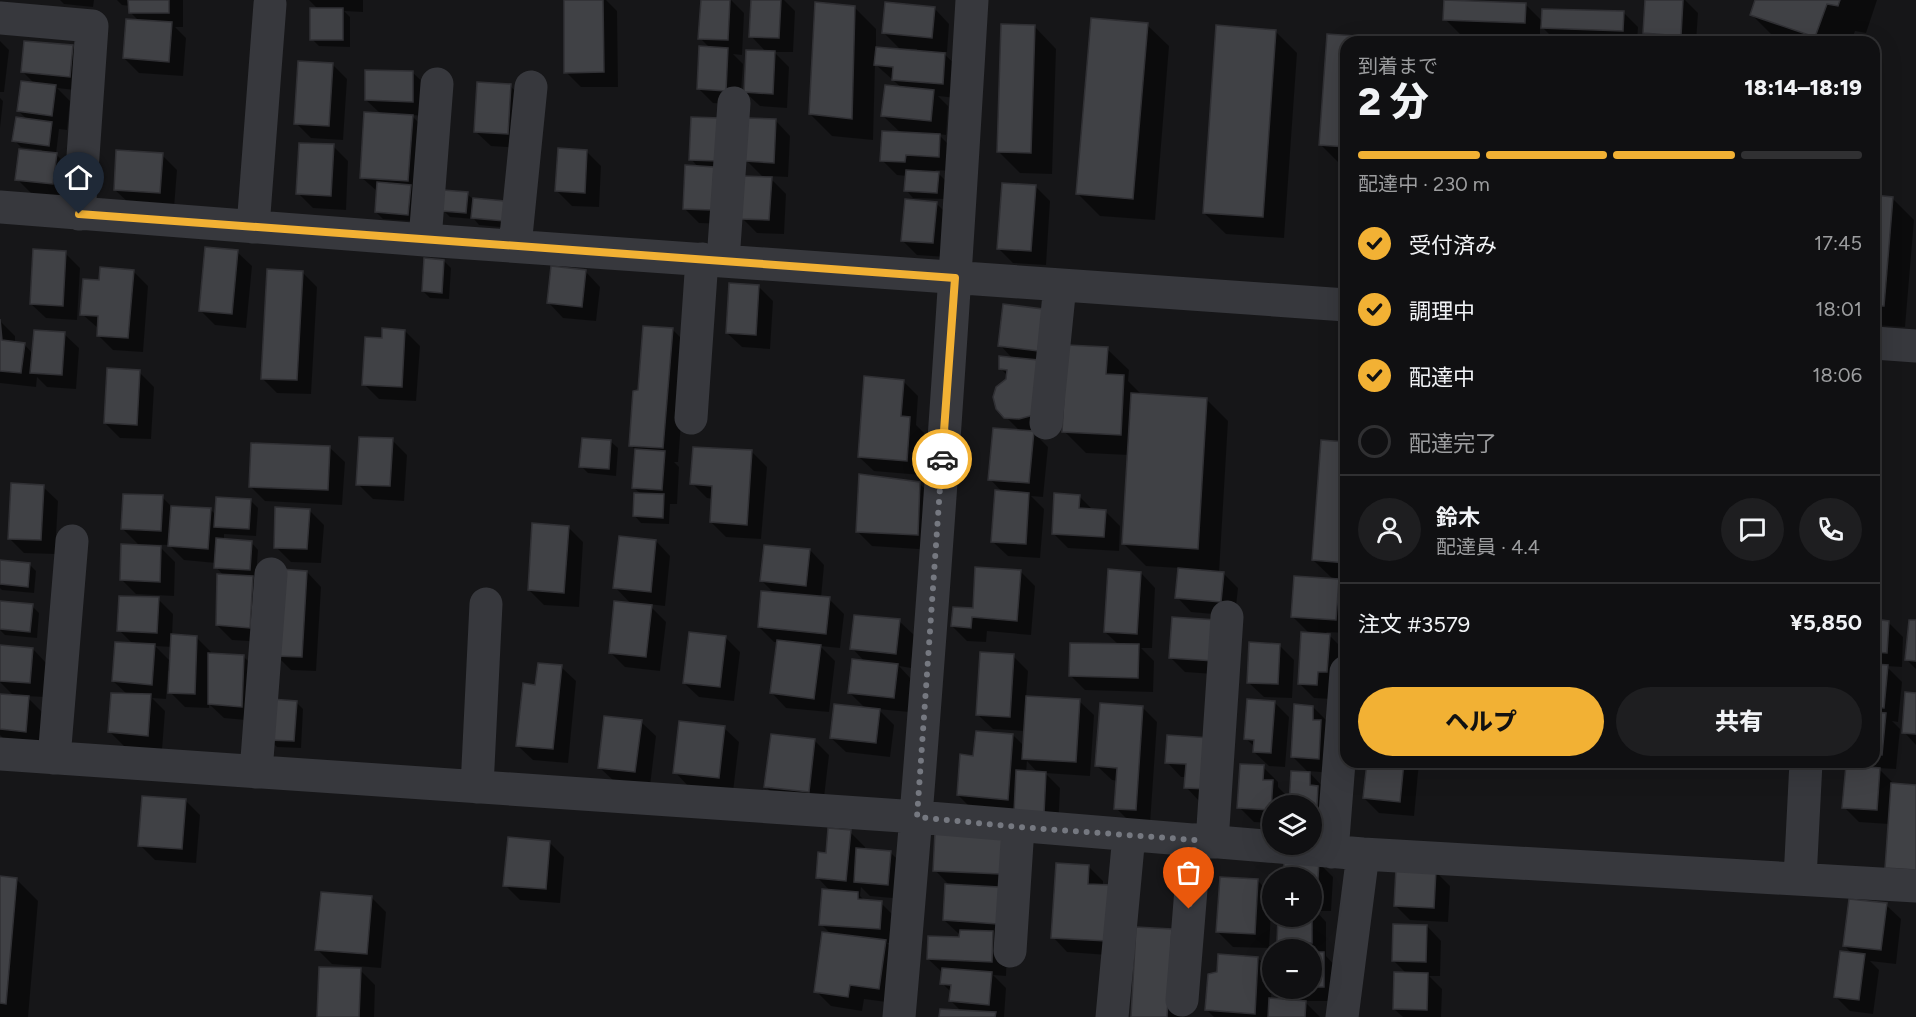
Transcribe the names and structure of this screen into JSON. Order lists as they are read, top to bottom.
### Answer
{
  "page": {
    "heading": ["2 分", "到着まで", "18:14–18:19"],
    "panel": [
      "鈴木",
      "配達員 · 4.4",
      "注文 #3579",
      "¥5,850"
    ],
    "bar": "配達中 · 230 m",
    "list": [
      ["受付済み", "17:45"],
      ["調理中", "18:01"],
      ["配達中", "18:06"],
      "配達完了"
    ],
    "buttons": ["ヘルプ", "共有"],
    "map_buttons": ["+", "−"]
  }
}
